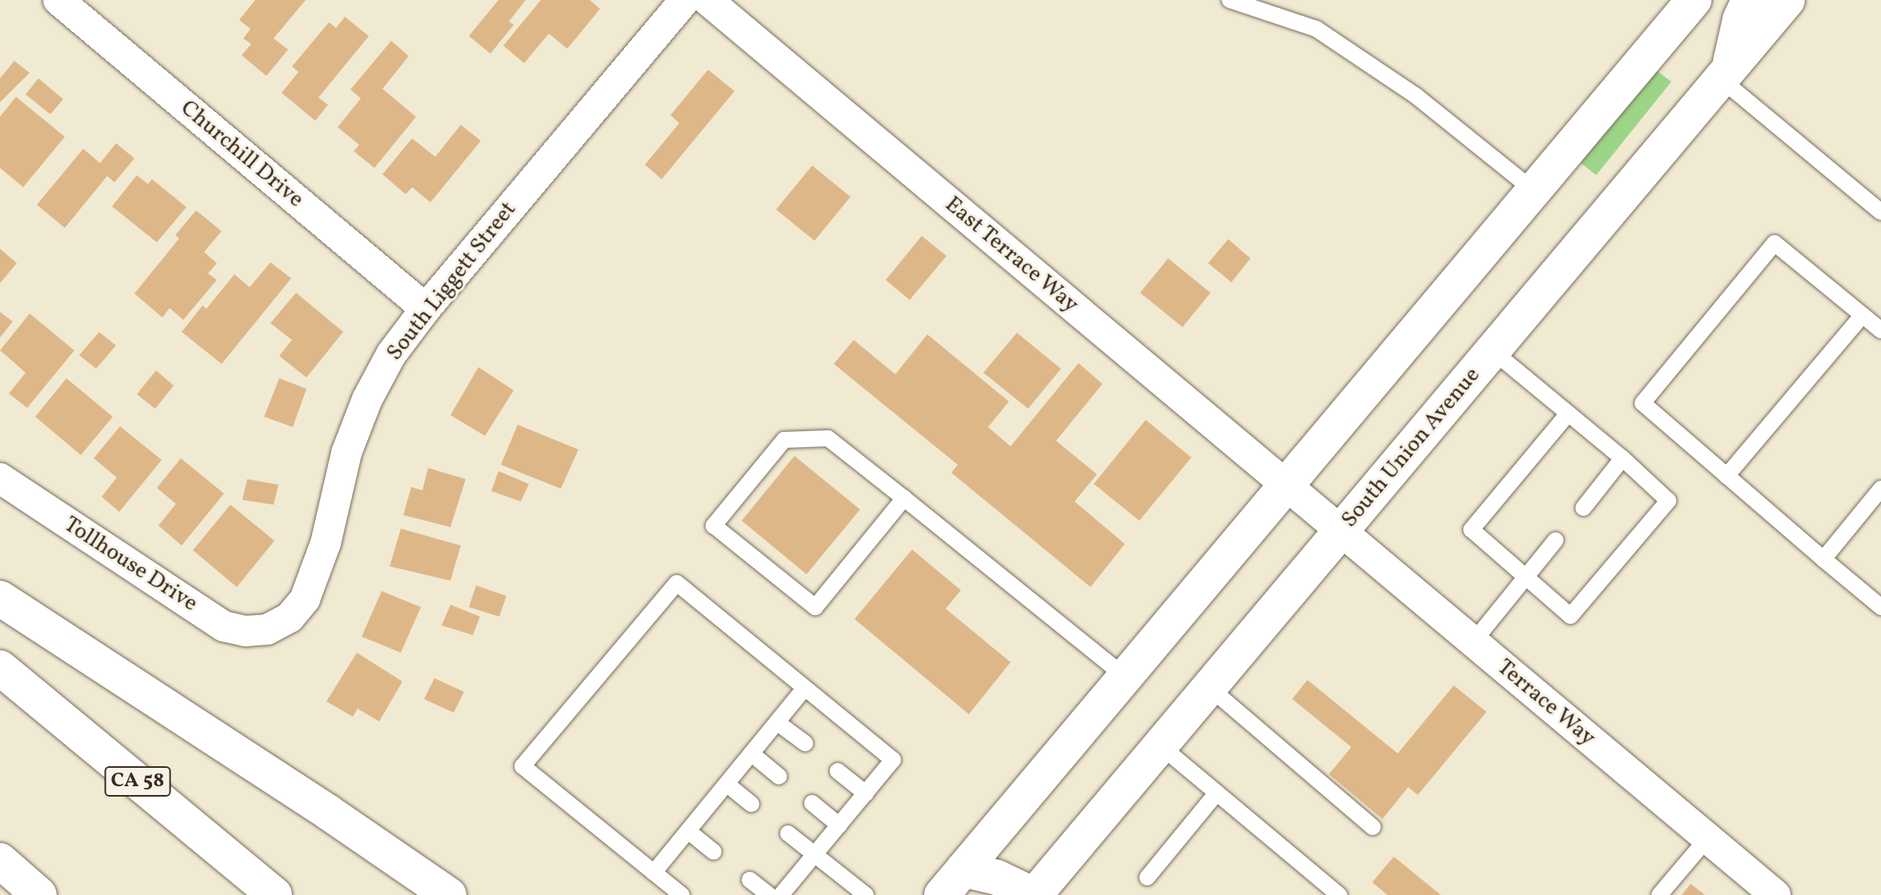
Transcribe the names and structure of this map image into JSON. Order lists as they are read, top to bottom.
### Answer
{
  "streets": {
    "main road": ["South Union Avenue", "CA 58"],
    "street": [
      "Churchill Drive",
      "East Terrace Way",
      "South Liggett Street",
      "Tollhouse Drive",
      "Terrace Way"
    ]
  },
  "crossings": [
    ["Churchill Drive", "South Liggett Street"],
    ["East Terrace Way", "South Union Avenue"],
    ["East Terrace Way", "Terrace Way"],
    ["South Liggett Street", "Tollhouse Drive"],
    ["South Union Avenue", "Terrace Way"]
  ]
}
